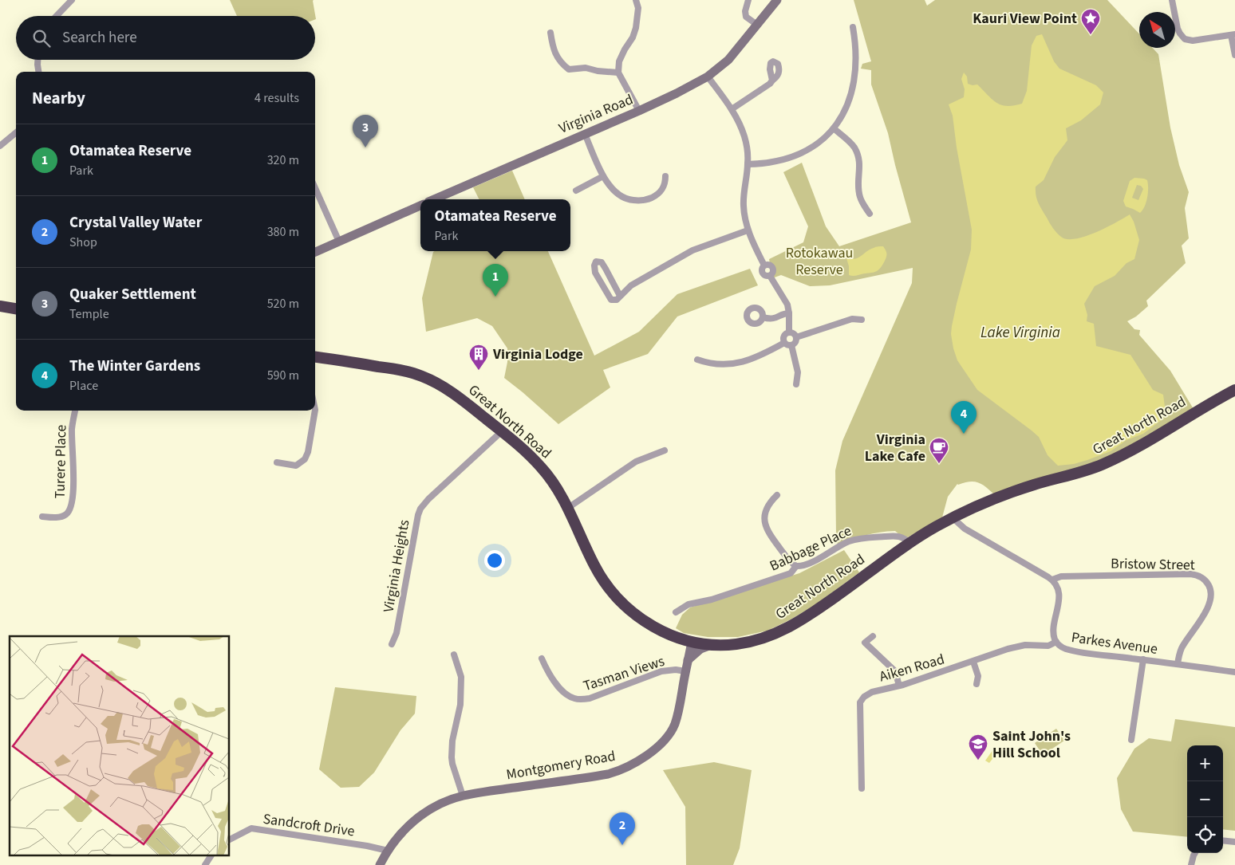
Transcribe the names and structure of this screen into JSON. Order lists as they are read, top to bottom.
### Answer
{
  "streets": {
    "highway": ["Great North Road"],
    "street": [
      "Virginia Road",
      "Turere Place",
      "Babbage Place",
      "Bristow Street",
      "Virginia Heights",
      "Parkes Avenue",
      "Aiken Road",
      "Tasman Views",
      "Montgomery Road",
      "Sandcroft Drive"
    ]
  },
  "crossings": [
    ["Great North Road", "Babbage Place"],
    ["Great North Road", "Virginia Heights"],
    ["Great North Road", "Montgomery Road"],
    ["Bristow Street", "Parkes Avenue"],
    ["Parkes Avenue", "Aiken Road"],
    ["Tasman Views", "Montgomery Road"],
    ["Montgomery Road", "Sandcroft Drive"]
  ],
  "water": ["Lake Virginia"],
  "parks": ["Rotokawau Reserve"],
  "places": {
    "place": ["Kauri View Point"],
    "building": ["Virginia Lodge"],
    "cafe": ["Virginia Lake Cafe"],
    "school or university": ["Saint John's Hill School"]
  },
  "north": "top left",
  "page": {
    "search": "Search here",
    "heading": ["Nearby", "4 results"],
    "pins": [
      "3",
      "1",
      "4",
      "2"
    ],
    "list": [
      {
        "mark": "1",
        "name": "Otamatea Reserve",
        "note": "Park",
        "value": "320 m"
      },
      {
        "mark": "2",
        "name": "Crystal Valley Water",
        "note": "Shop",
        "value": "380 m"
      },
      {
        "mark": "3",
        "name": "Quaker Settlement",
        "note": "Temple",
        "value": "520 m"
      },
      {
        "mark": "4",
        "name": "The Winter Gardens",
        "note": "Place",
        "value": "590 m"
      }
    ],
    "popup": ["Otamatea Reserve", "Park"],
    "map_buttons": ["+", "−"]
  }
}
